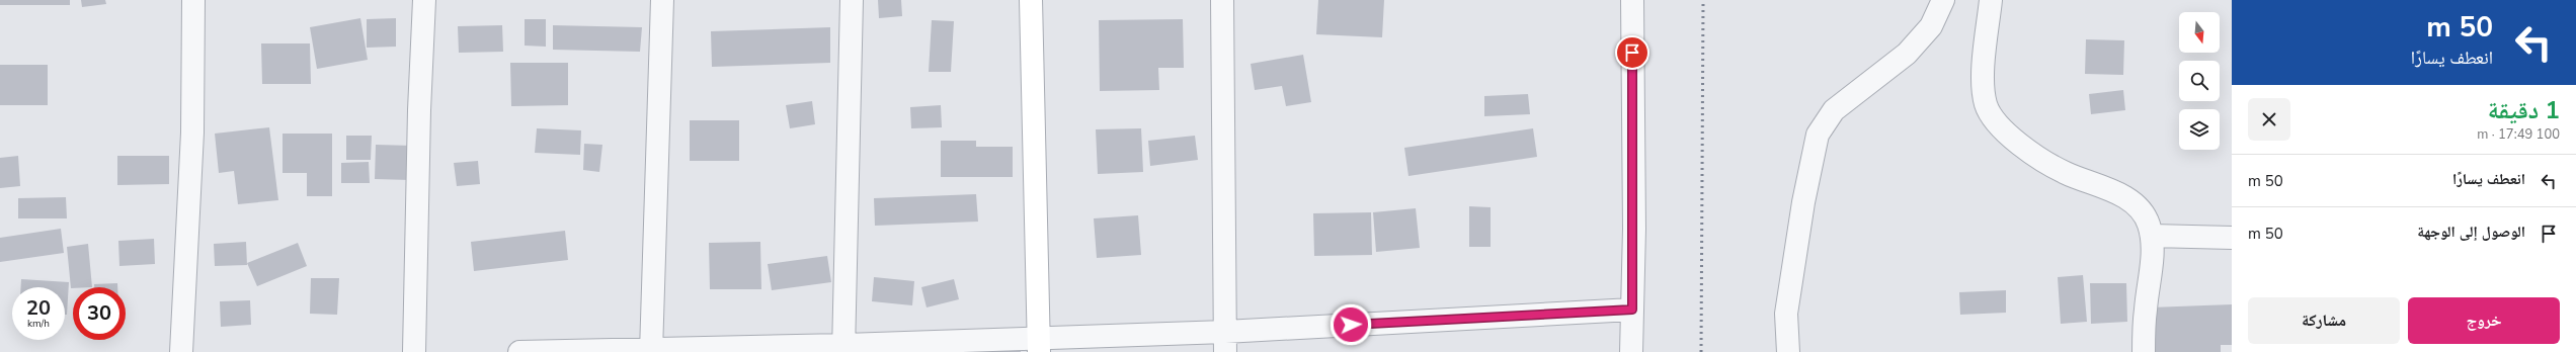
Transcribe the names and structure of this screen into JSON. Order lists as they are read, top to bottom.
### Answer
{
  "north": "bottom",
  "page": {
    "turn": ["50 m", "انعطف يسارًا"],
    "heading": ["1 دقيقة", "100 m · 17:49"],
    "list": [
      {
        "name": "انعطف يسارًا",
        "value": "50 m"
      },
      {
        "name": "الوصول إلى الوجهة",
        "value": "50 m"
      }
    ],
    "speed": "20 km/h",
    "limit": "30",
    "buttons": ["خروج", "مشاركة"]
  }
}
